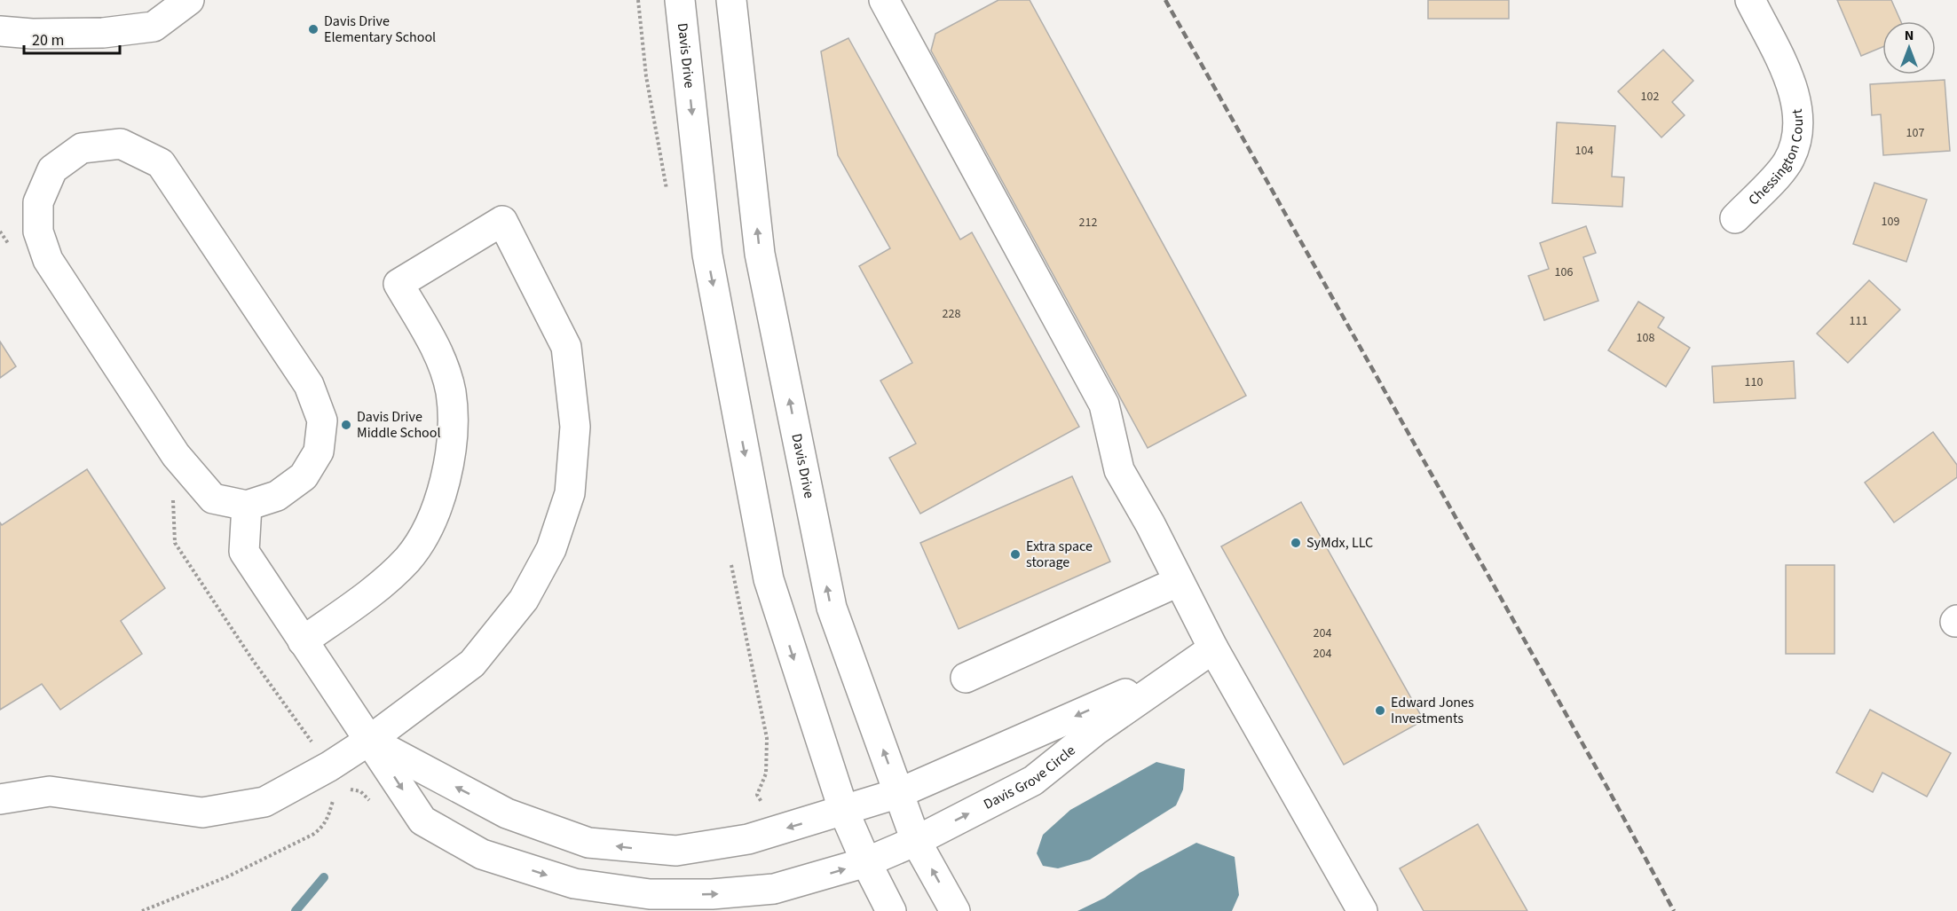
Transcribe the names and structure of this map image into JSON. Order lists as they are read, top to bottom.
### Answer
{
  "streets": {
    "main road": ["Davis Drive", "Chessington Court", "Davis Grove Circle"]
  },
  "crossings": [
    ["Davis Drive", "Davis Grove Circle"]
  ],
  "places": [
    "Davis Drive Elementary School",
    "Davis Drive Middle School",
    "SyMdx, LLC",
    "Extra space storage",
    "Edward Jones Investments"
  ],
  "house_numbers": [
    "102",
    "107",
    "104",
    "109",
    "212",
    "106",
    "228",
    "111",
    "108",
    "110",
    "204",
    "204"
  ],
  "scale_bar": "20 m",
  "north": "top"
}
